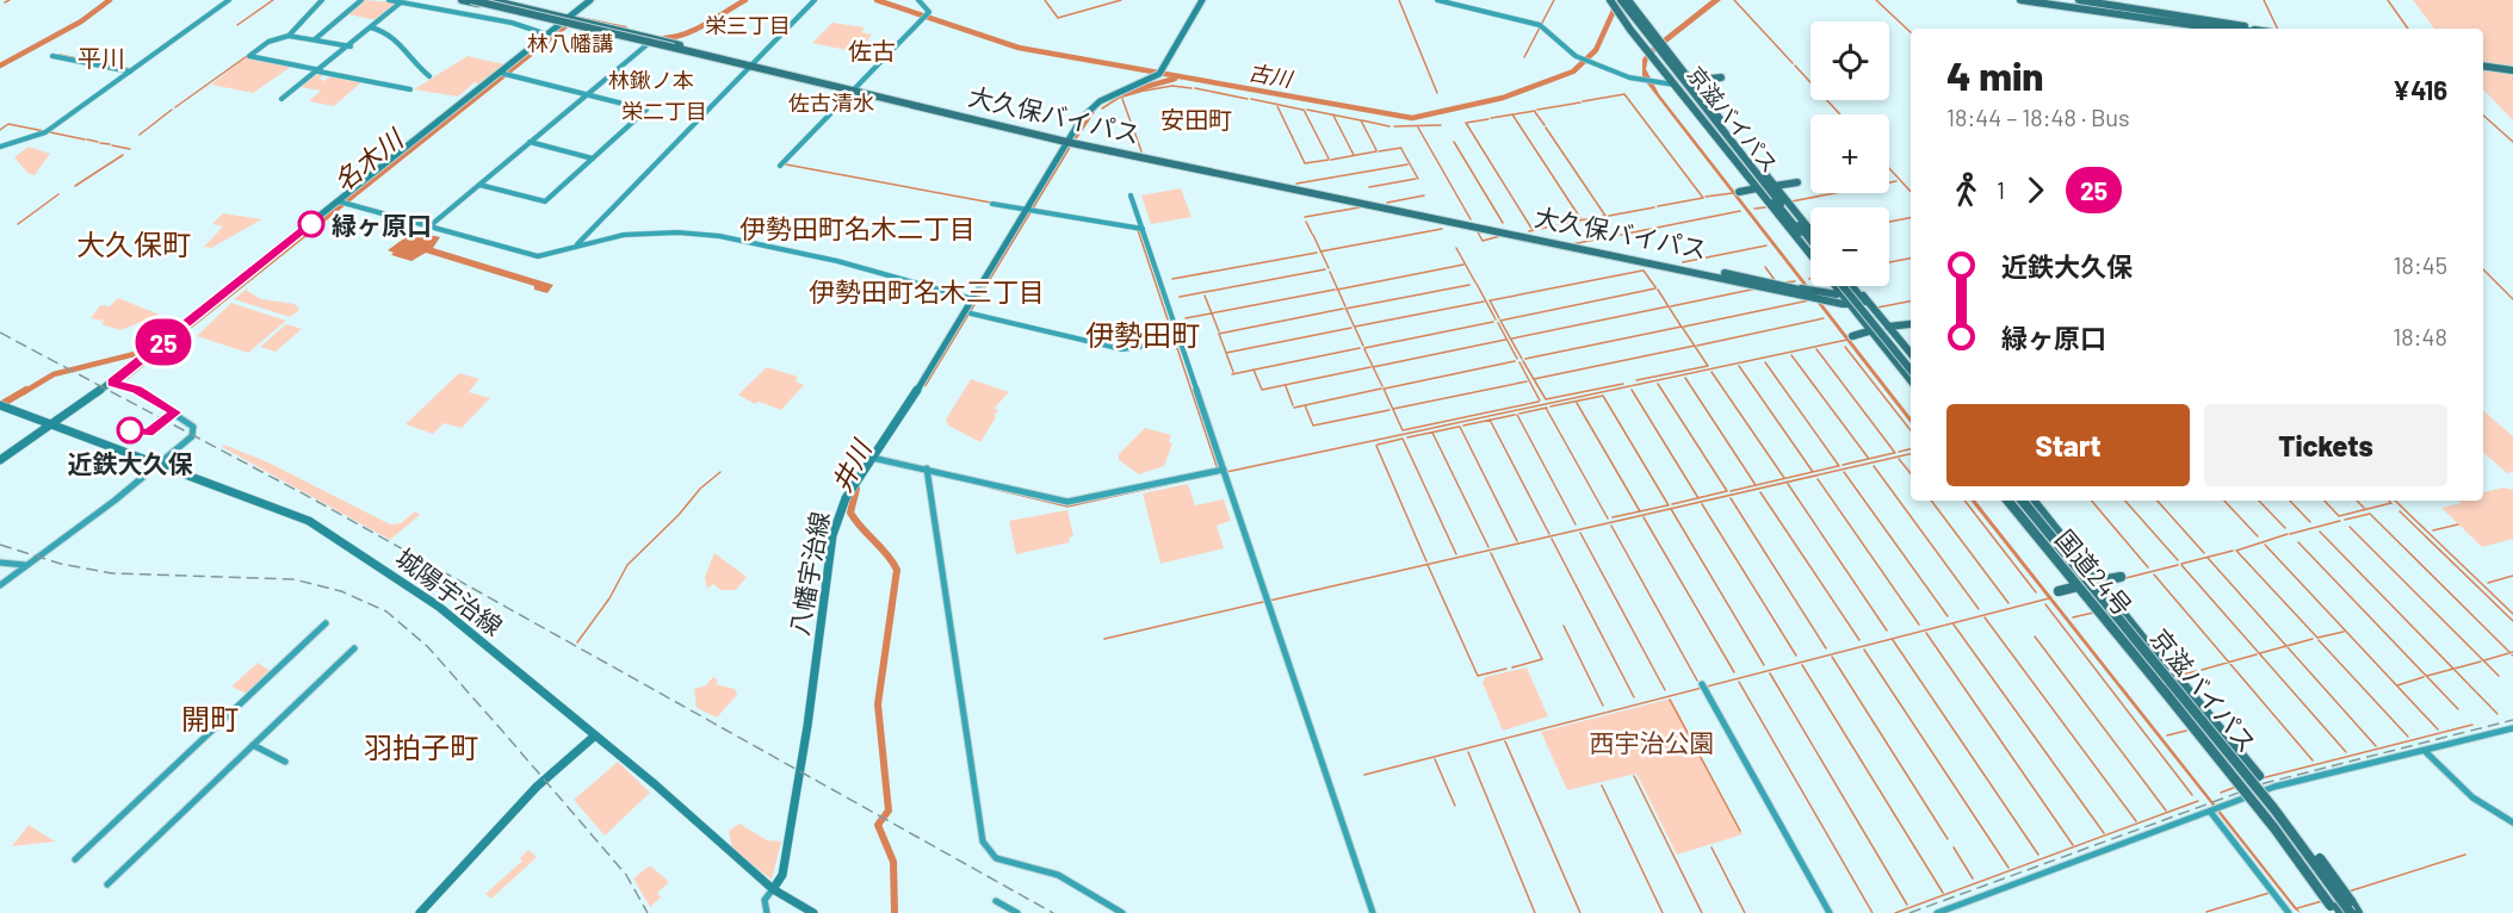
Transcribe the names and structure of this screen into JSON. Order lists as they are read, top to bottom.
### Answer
{
  "streets": {
    "highway": ["大久保バイパス", "京滋バイパス", "国道24号"],
    "main road": ["八幡宇治線", "城陽宇治線"]
  },
  "crossings": [
    ["大久保バイパス", "八幡宇治線"],
    ["京滋バイパス", "国道24号"],
    ["八幡宇治線", "城陽宇治線"]
  ],
  "districts": [
    "栄三丁目",
    "林八幡講",
    "佐古",
    "平川",
    "林鍬ノ本",
    "佐古清水",
    "栄二丁目",
    "安田町",
    "伊勢田町名木二丁目",
    "大久保町",
    "伊勢田町名木三丁目",
    "伊勢田町",
    "開町",
    "羽拍子町"
  ],
  "water": ["古川", "名木川", "井川"],
  "parks": ["西宇治公園"],
  "places": ["緑ヶ原口", "近鉄大久保"],
  "lines": ["bus line 25"],
  "page": {
    "on_map": "25",
    "map_buttons": ["+", "−"],
    "heading": ["4 min", "18:44 – 18:48 · Bus", "¥416"],
    "legs": ["1", "25"],
    "list": [
      {
        "name": "近鉄大久保",
        "value": "18:45"
      },
      {
        "name": "緑ヶ原口",
        "value": "18:48"
      }
    ],
    "buttons": ["Start", "Tickets"]
  }
}
